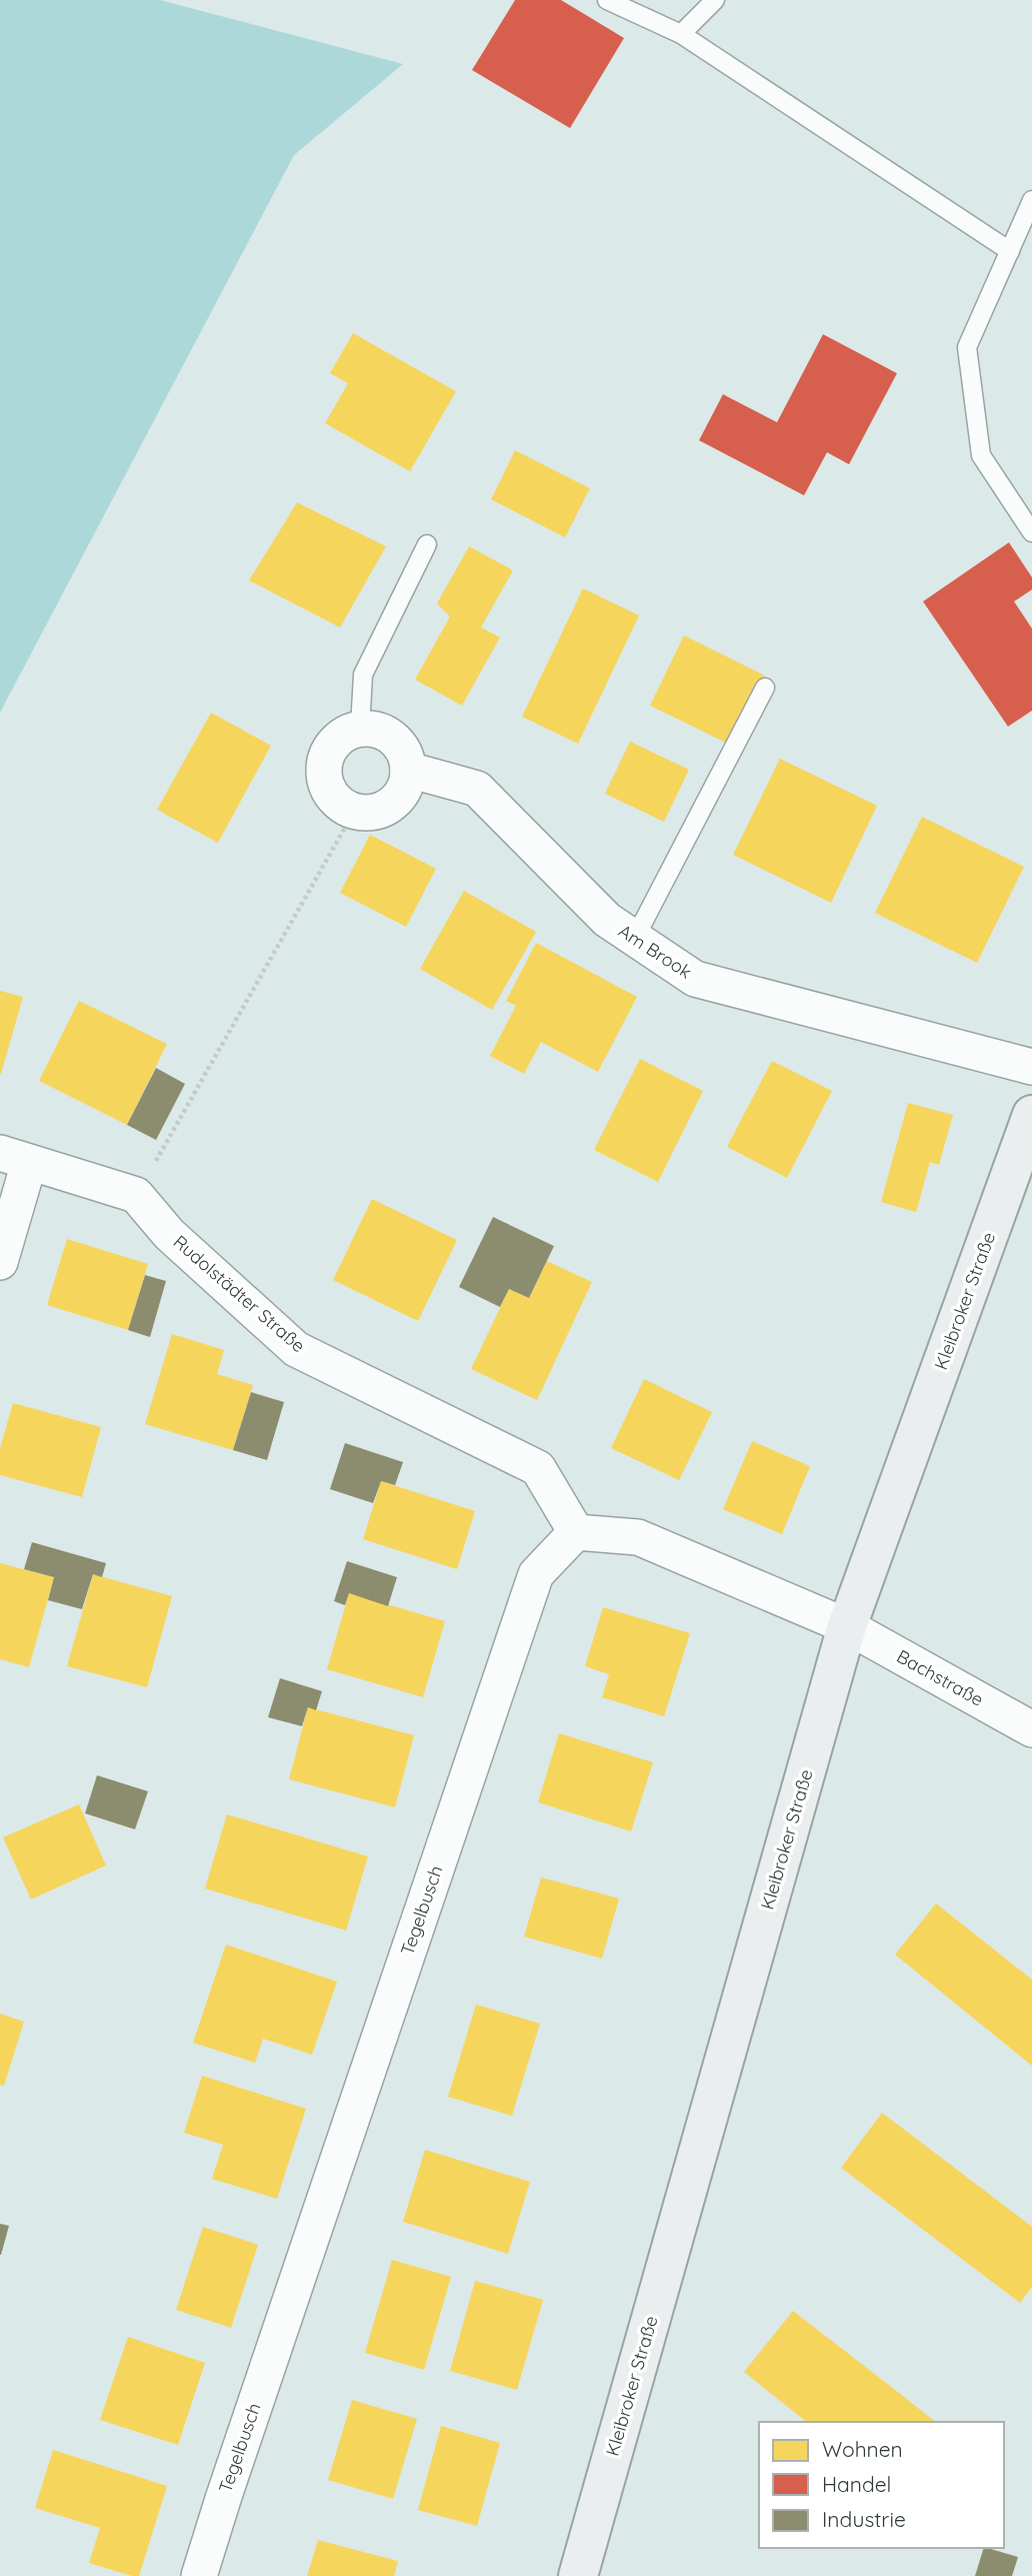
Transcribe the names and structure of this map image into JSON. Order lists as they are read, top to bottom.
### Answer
{
  "streets": {
    "street": [
      "Am Brook",
      "Rudolstädter Straße",
      "Kleibroker Straße",
      "Bachstraße",
      "Tegelbusch"
    ]
  },
  "crossings": [
    ["Rudolstädter Straße", "Tegelbusch"],
    ["Kleibroker Straße", "Bachstraße"]
  ],
  "legend": ["Wohnen", "Handel", "Industrie"]
}
